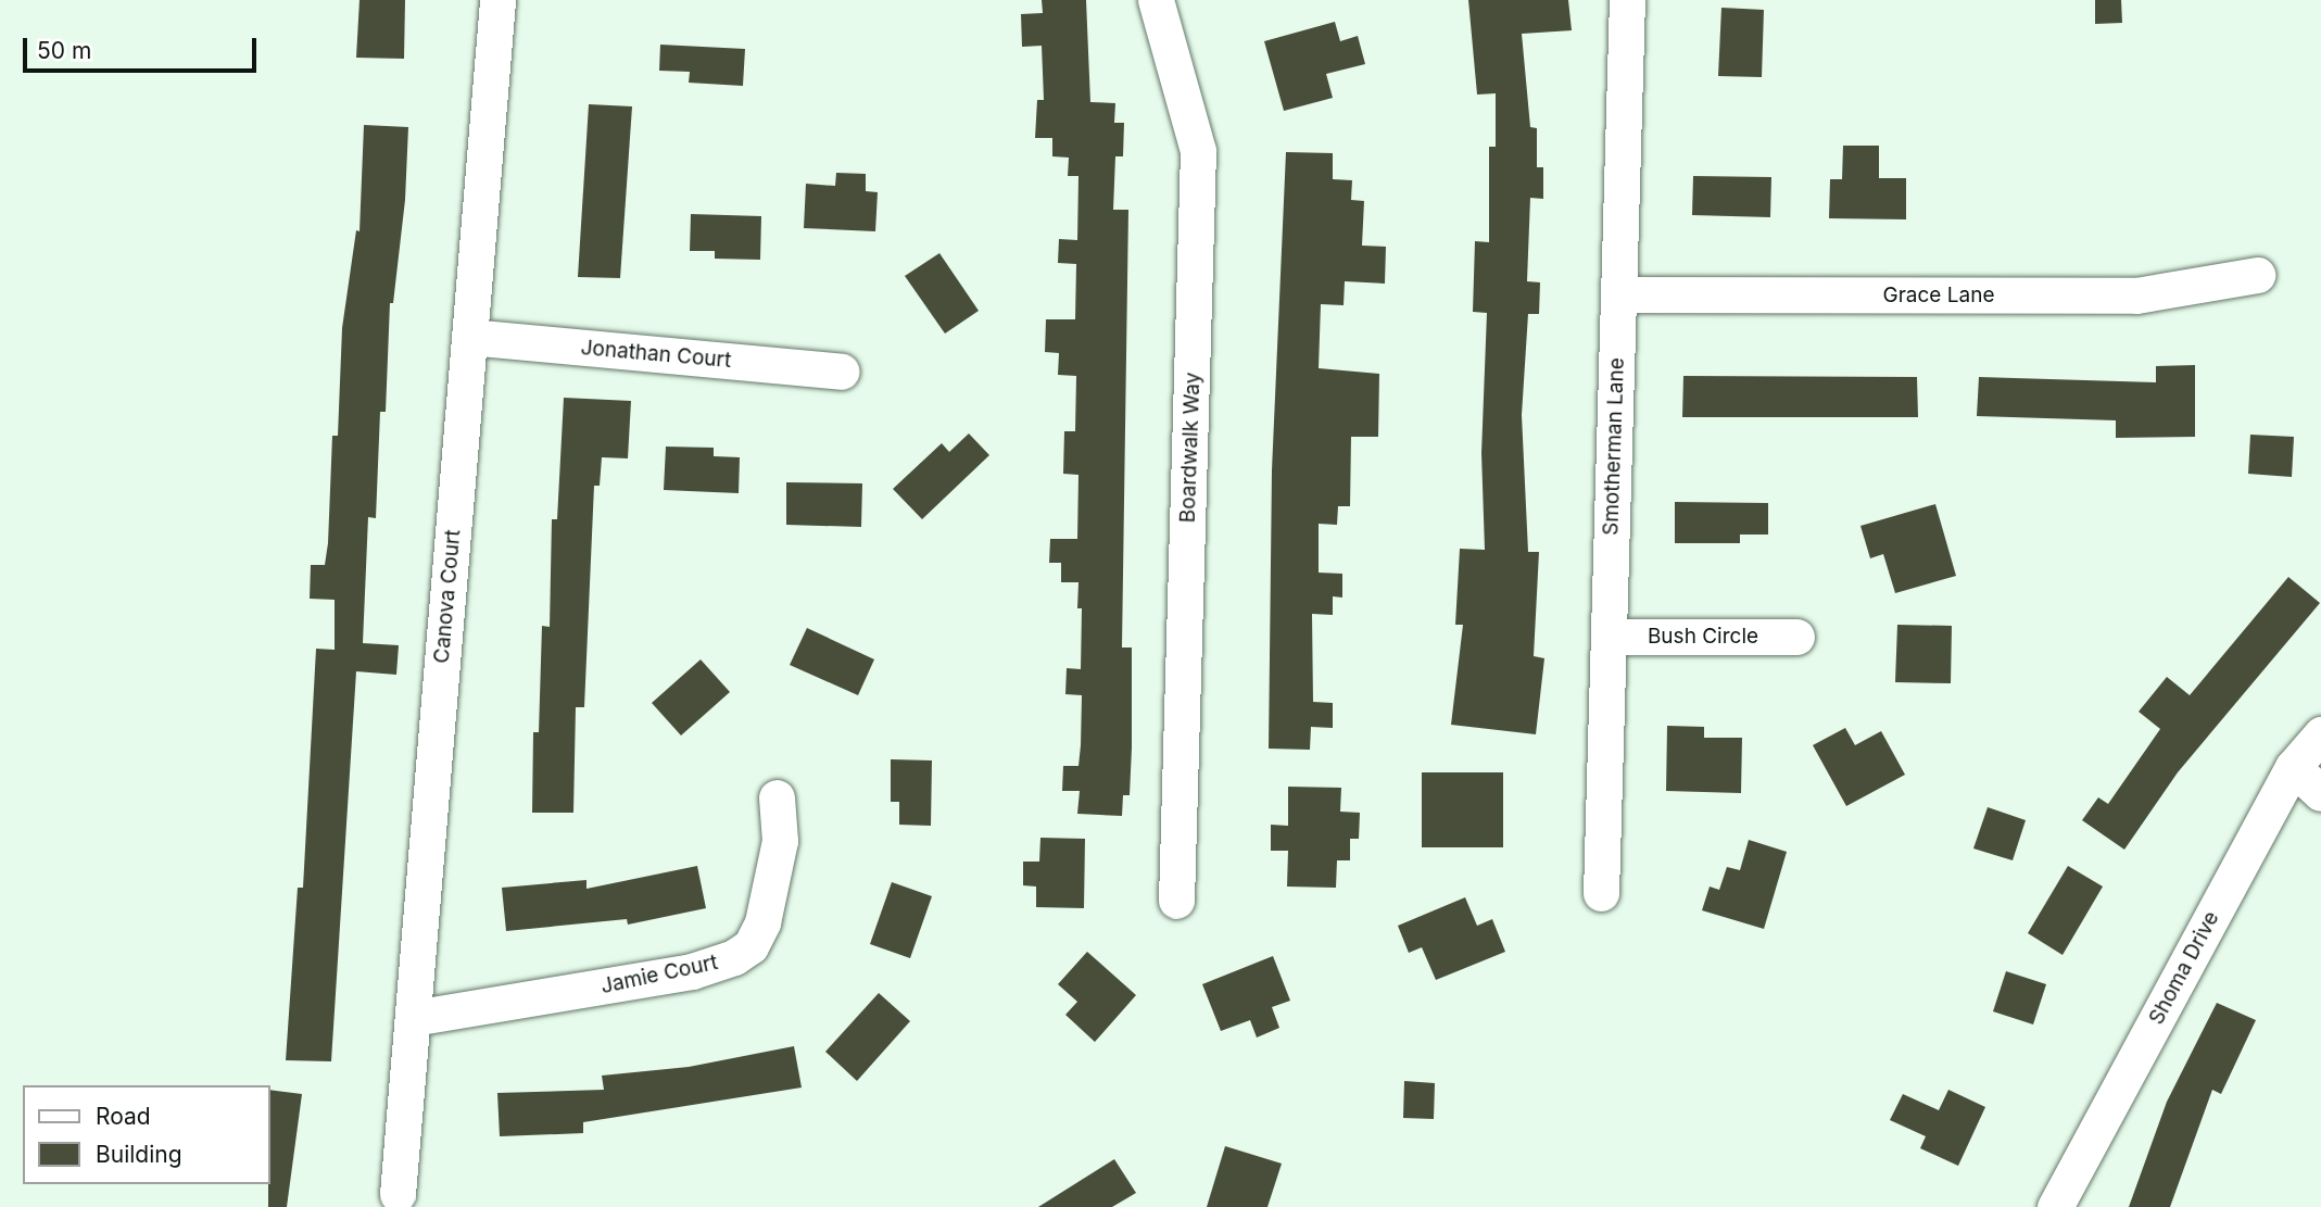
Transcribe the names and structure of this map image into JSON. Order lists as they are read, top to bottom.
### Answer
{
  "streets": {
    "street": [
      "Grace Lane",
      "Jonathan Court",
      "Smotherman Lane",
      "Boardwalk Way",
      "Canova Court",
      "Bush Circle",
      "Shoma Drive",
      "Jamie Court"
    ]
  },
  "crossings": [
    ["Grace Lane", "Smotherman Lane"],
    ["Jonathan Court", "Canova Court"],
    ["Smotherman Lane", "Bush Circle"],
    ["Canova Court", "Jamie Court"]
  ],
  "legend": ["Road", "Building"],
  "scale_bar": "50 m"
}
